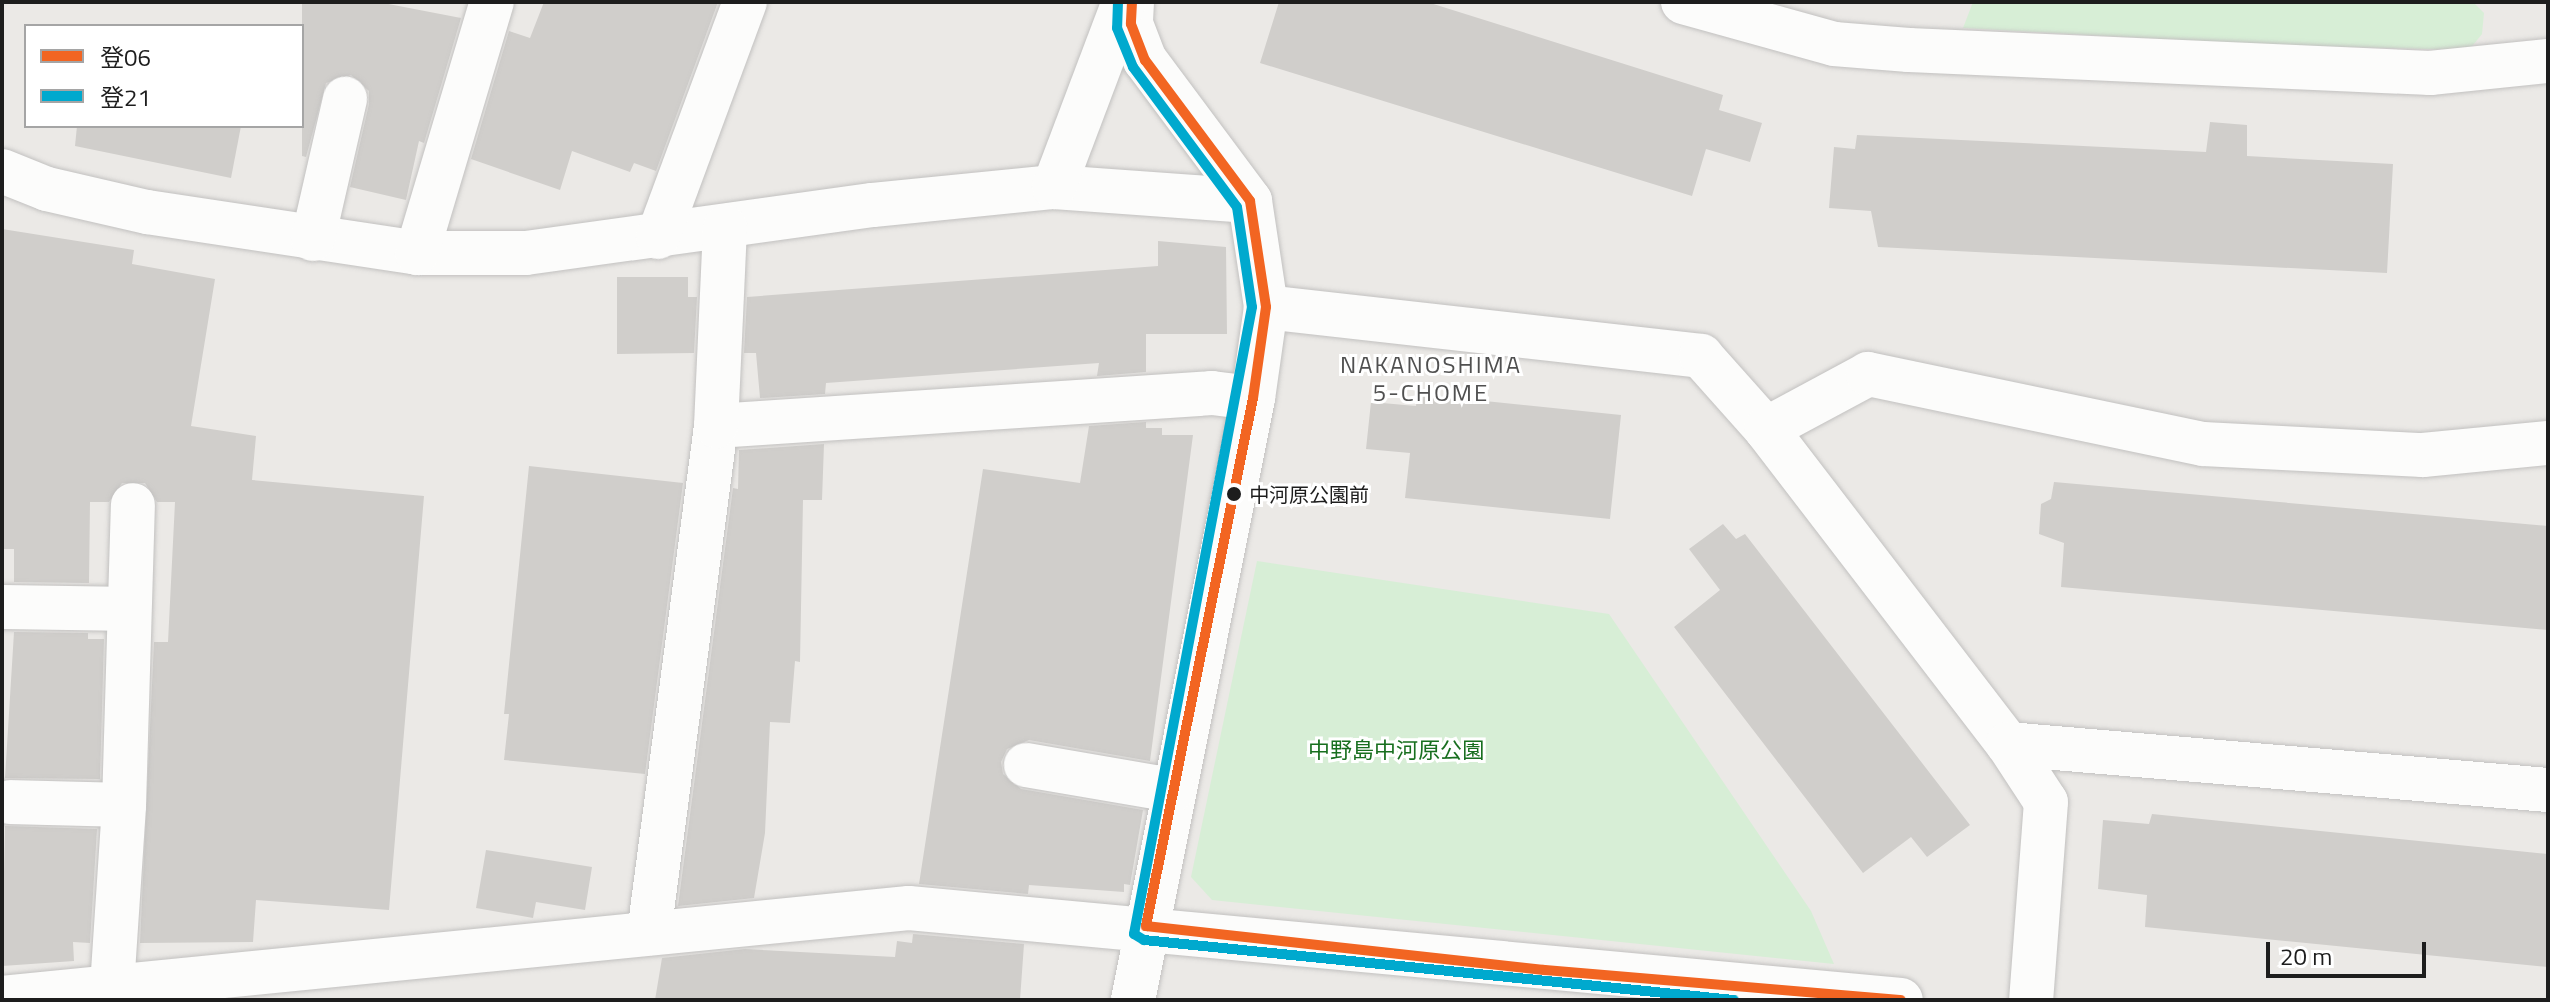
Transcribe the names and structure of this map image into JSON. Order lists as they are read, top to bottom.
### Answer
{
  "districts": ["NAKANOSHIMA 5-CHOME"],
  "parks": ["中野島中河原公園"],
  "places": ["中河原公園前"],
  "lines": ["transit line 登06", "transit line 登21"],
  "legend": ["登06", "登21"],
  "scale_bar": "20 m"
}
